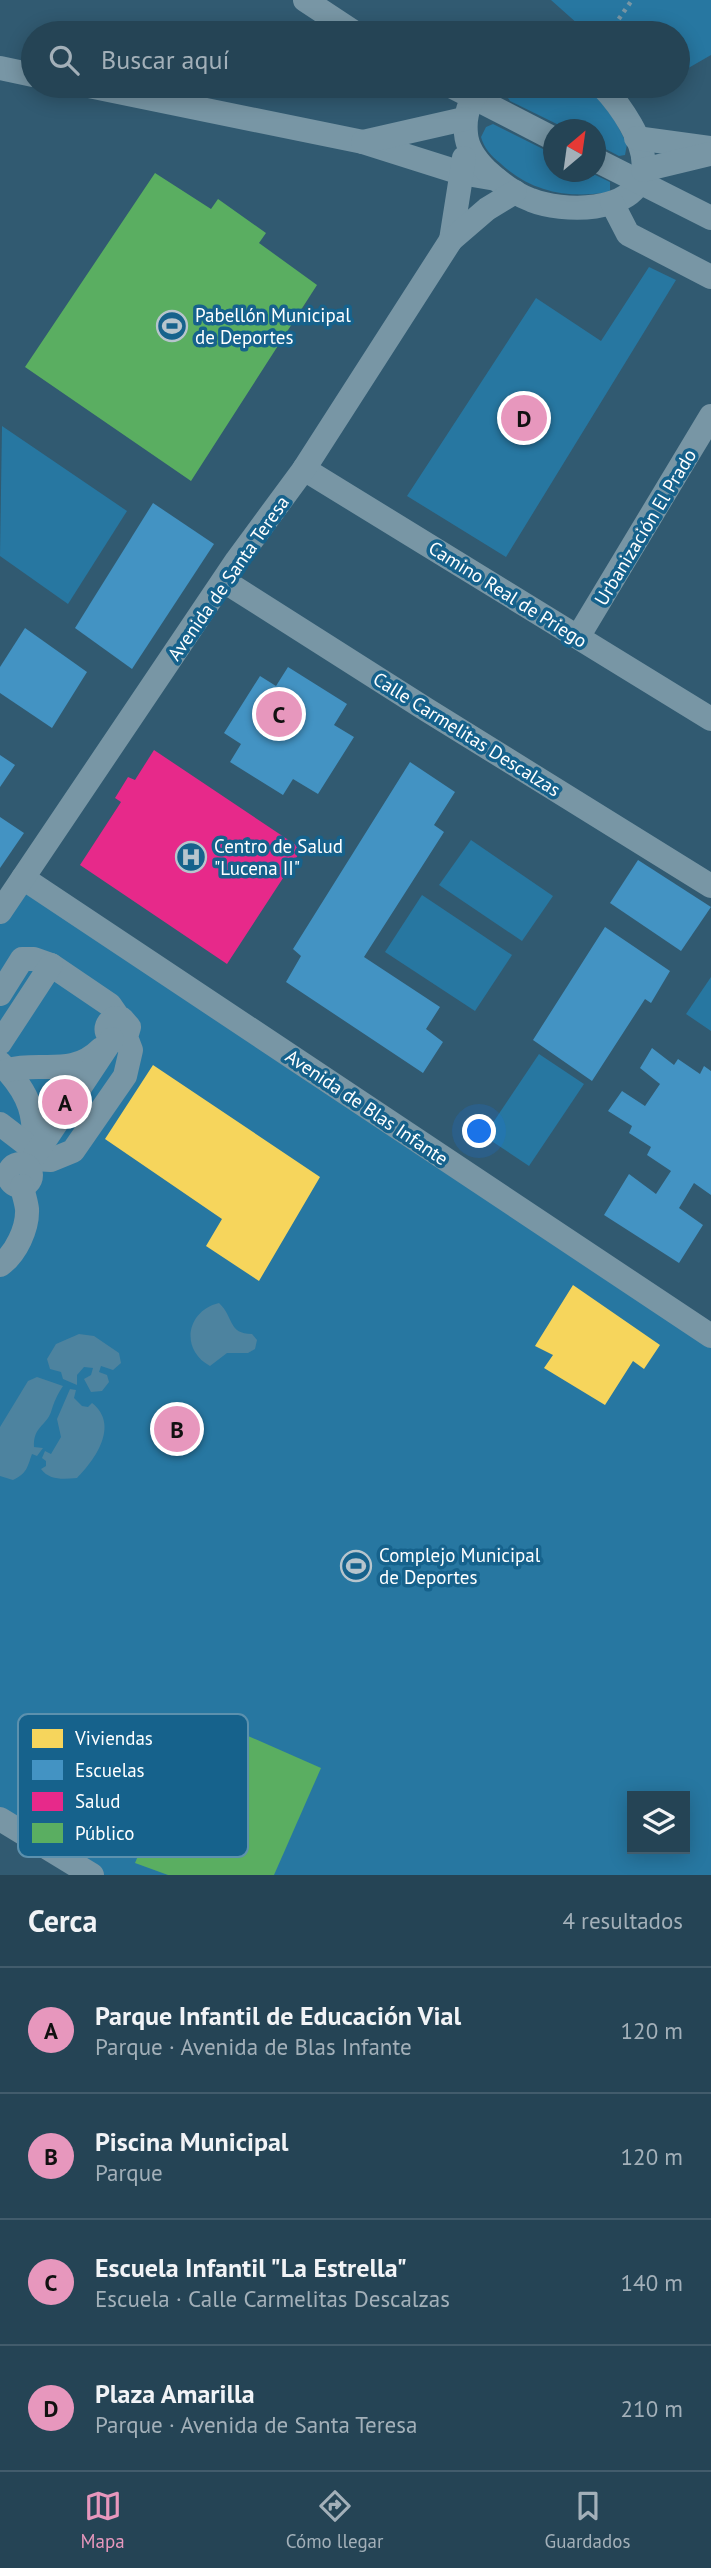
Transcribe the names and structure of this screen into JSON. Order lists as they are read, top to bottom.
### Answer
{
  "streets": {
    "street": [
      "Urbanización El Prado",
      "Avenida de Santa Teresa",
      "Camino Real de Priego",
      "Calle Carmelitas Descalzas",
      "Avenida de Blas Infante"
    ]
  },
  "crossings": [
    ["Urbanización El Prado", "Camino Real de Priego"],
    ["Avenida de Santa Teresa", "Camino Real de Priego"],
    ["Avenida de Santa Teresa", "Calle Carmelitas Descalzas"],
    ["Avenida de Santa Teresa", "Avenida de Blas Infante"]
  ],
  "places": {
    "sports": ["Pabellón Municipal de Deportes", "Complejo Municipal de Deportes"],
    "hospital": ["Centro de Salud \"Lucena II\""]
  },
  "legend": [
    "Viviendas",
    "Escuelas",
    "Salud",
    "Público"
  ],
  "north": "top right",
  "page": {
    "search": "Buscar aquí",
    "pins": [
      "D",
      "C",
      "A",
      "B"
    ],
    "heading": ["Cerca", "4 resultados"],
    "list": [
      {
        "mark": "A",
        "name": "Parque Infantil de Educación Vial",
        "note": "Parque · Avenida de Blas Infante",
        "value": "120 m"
      },
      {
        "mark": "B",
        "name": "Piscina Municipal",
        "note": "Parque",
        "value": "120 m"
      },
      {
        "mark": "C",
        "name": "Escuela Infantil \"La Estrella\"",
        "note": "Escuela · Calle Carmelitas Descalzas",
        "value": "140 m"
      },
      {
        "mark": "D",
        "name": "Plaza Amarilla",
        "note": "Parque · Avenida de Santa Teresa",
        "value": "210 m"
      }
    ],
    "nav": ["Mapa", "Cómo llegar", "Guardados"]
  }
}
